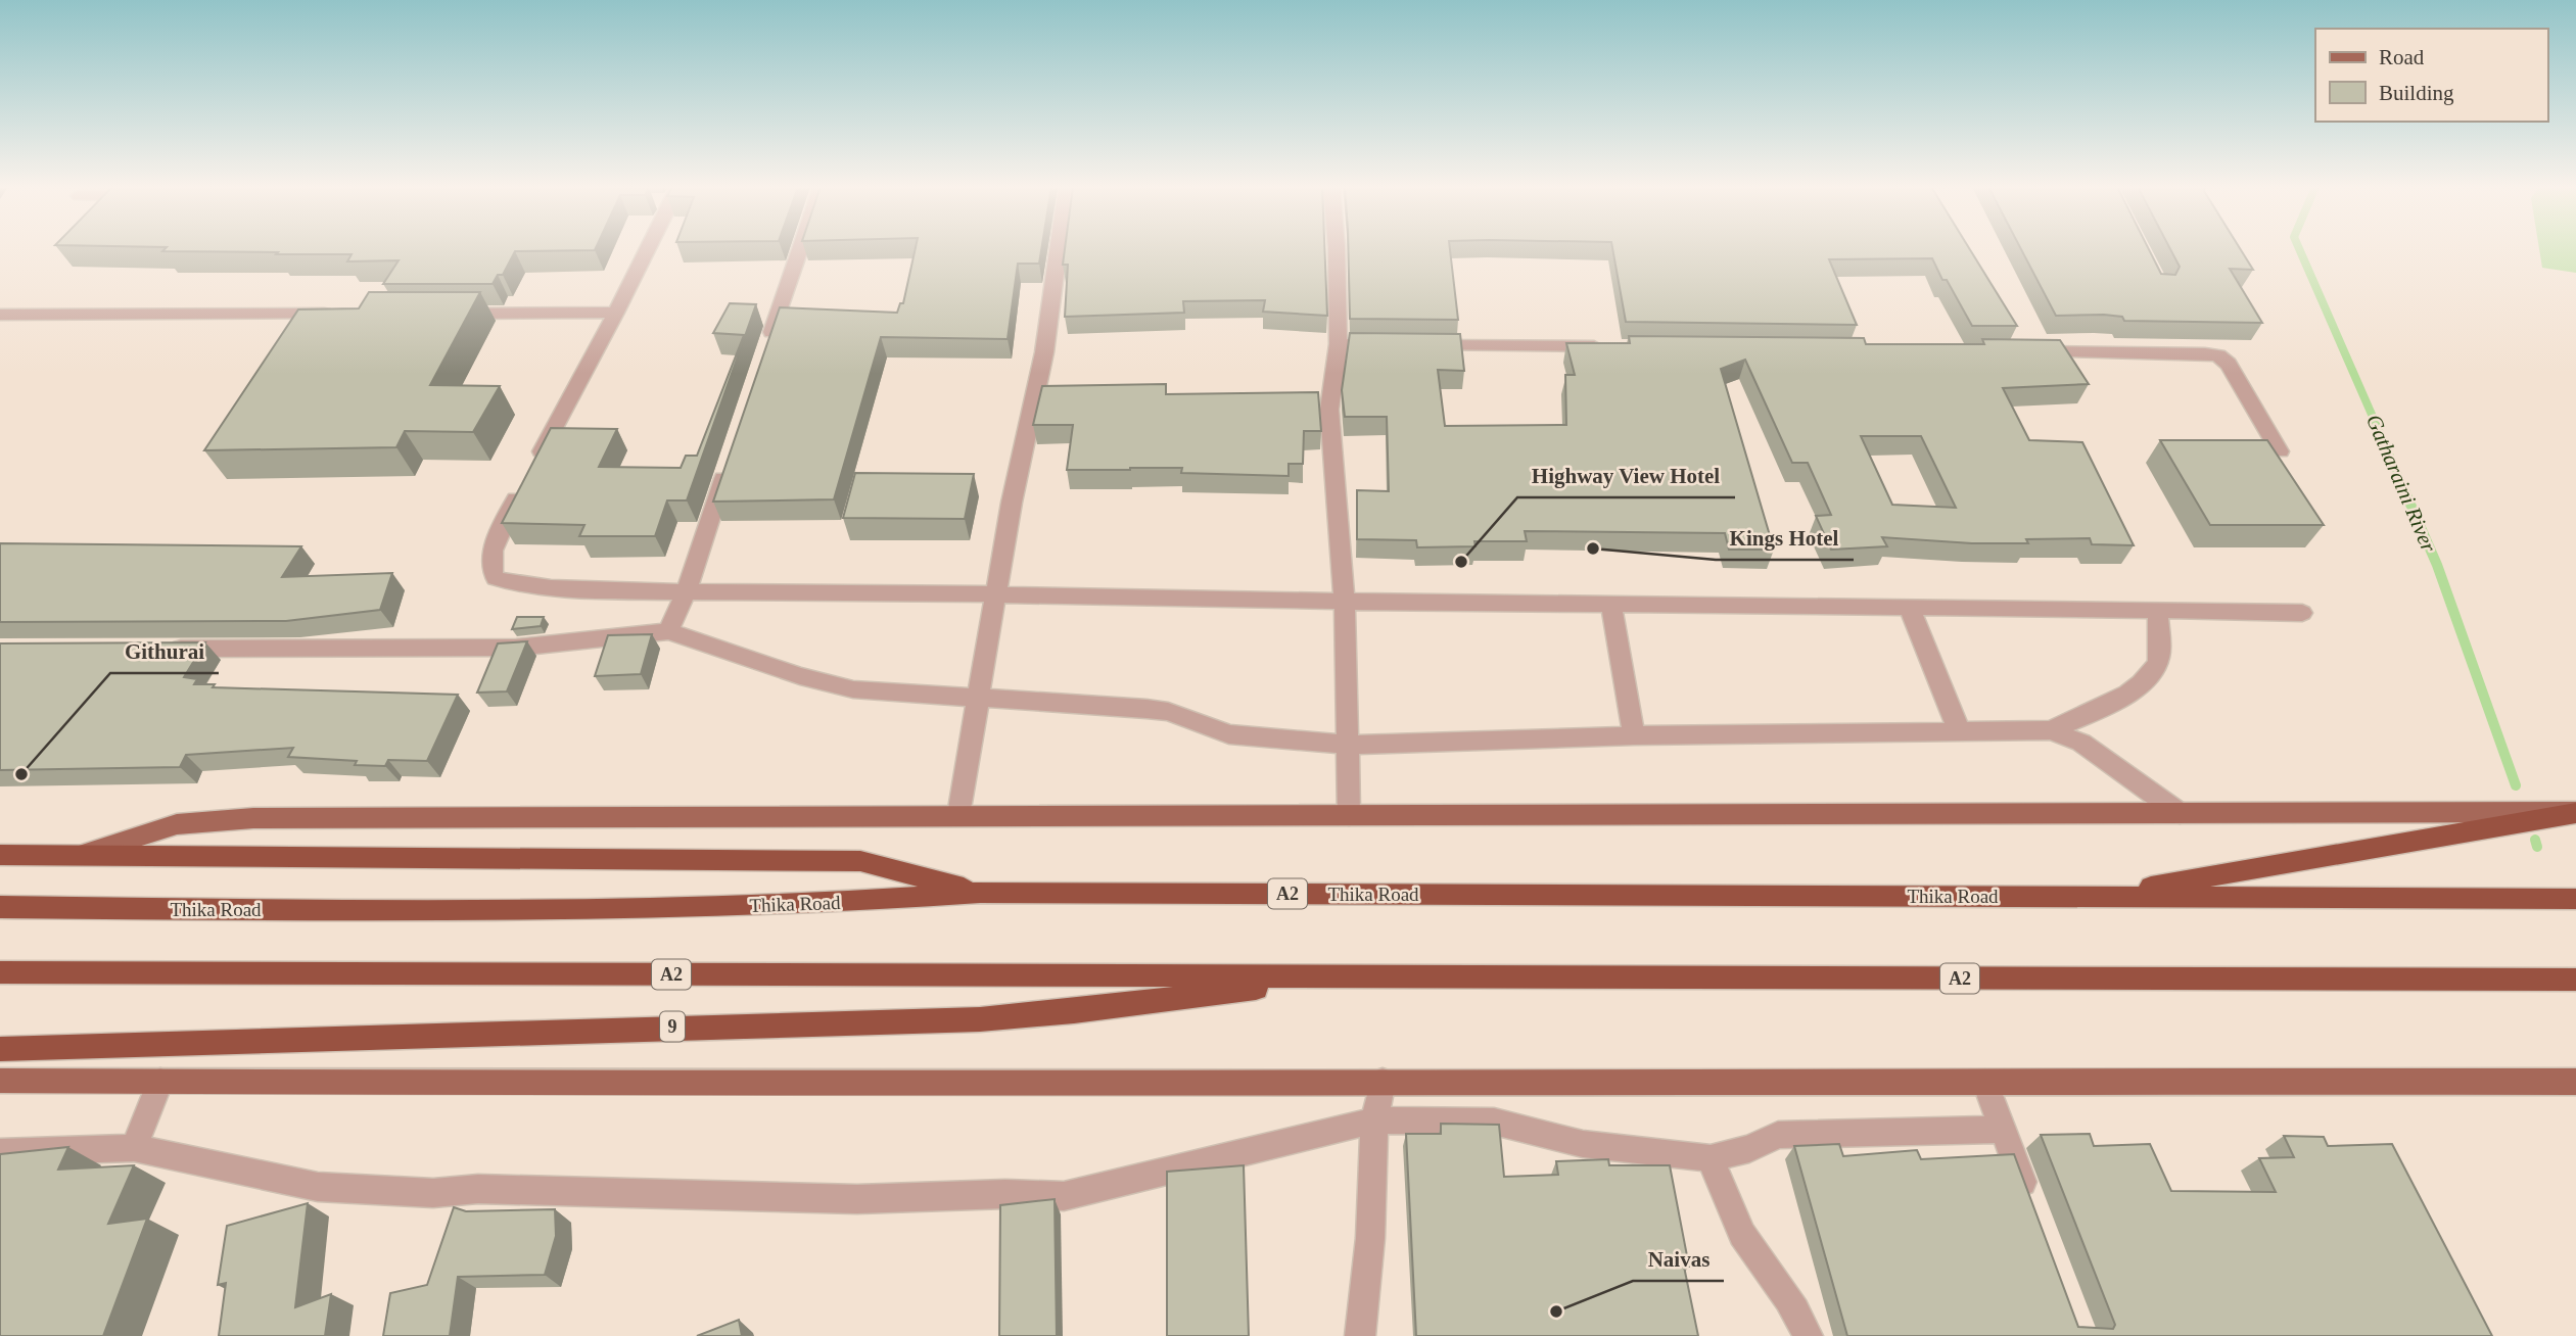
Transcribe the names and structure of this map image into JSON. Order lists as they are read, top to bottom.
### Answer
{
  "streets": {
    "highway": ["A2", "Thika Road", "9"]
  },
  "crossings": [
    ["A2", "9"]
  ],
  "water": ["Gatharaini River"],
  "places": [
    "Kings Hotel",
    "Highway View Hotel",
    "Githurai",
    "Naivas"
  ],
  "legend": ["Road", "Building"]
}
